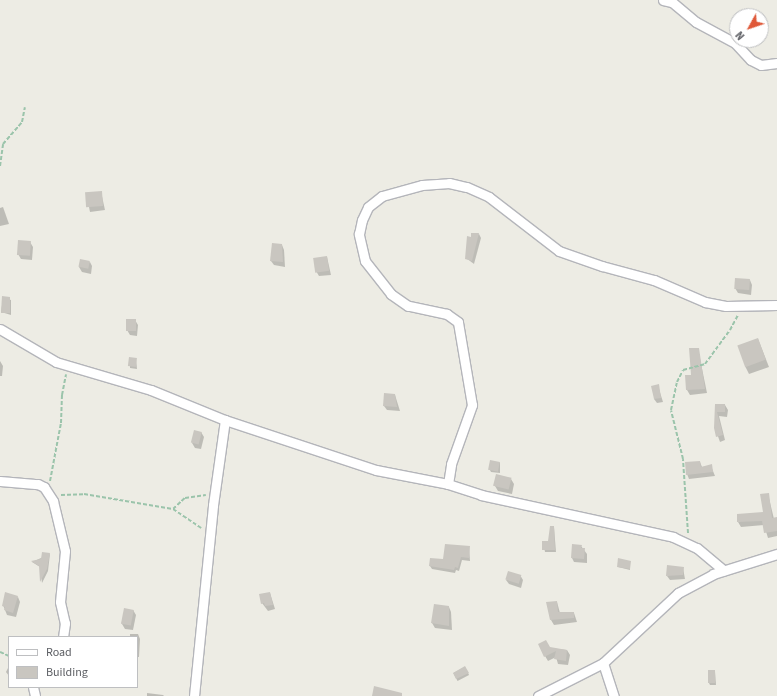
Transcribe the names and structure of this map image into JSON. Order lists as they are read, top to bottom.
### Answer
{
  "legend": ["Road", "Building"],
  "north": "bottom left"
}
